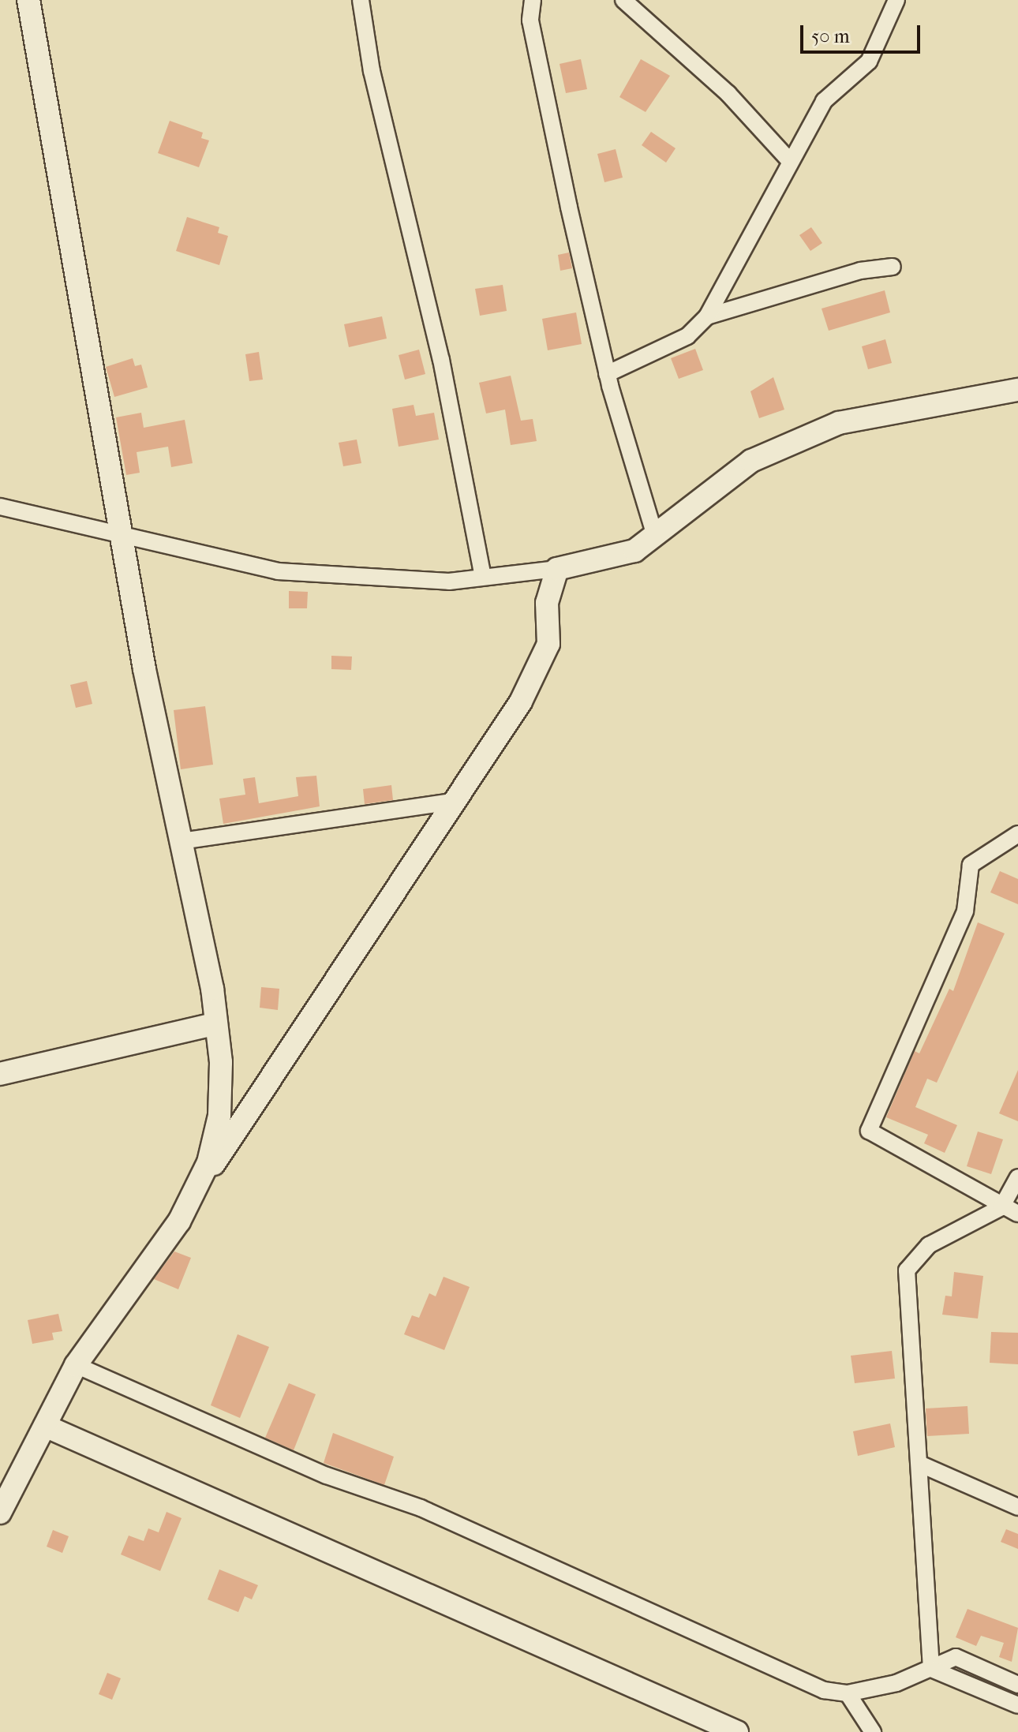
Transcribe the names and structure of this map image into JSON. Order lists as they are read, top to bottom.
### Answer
{
  "scale_bar": "50 m"
}
